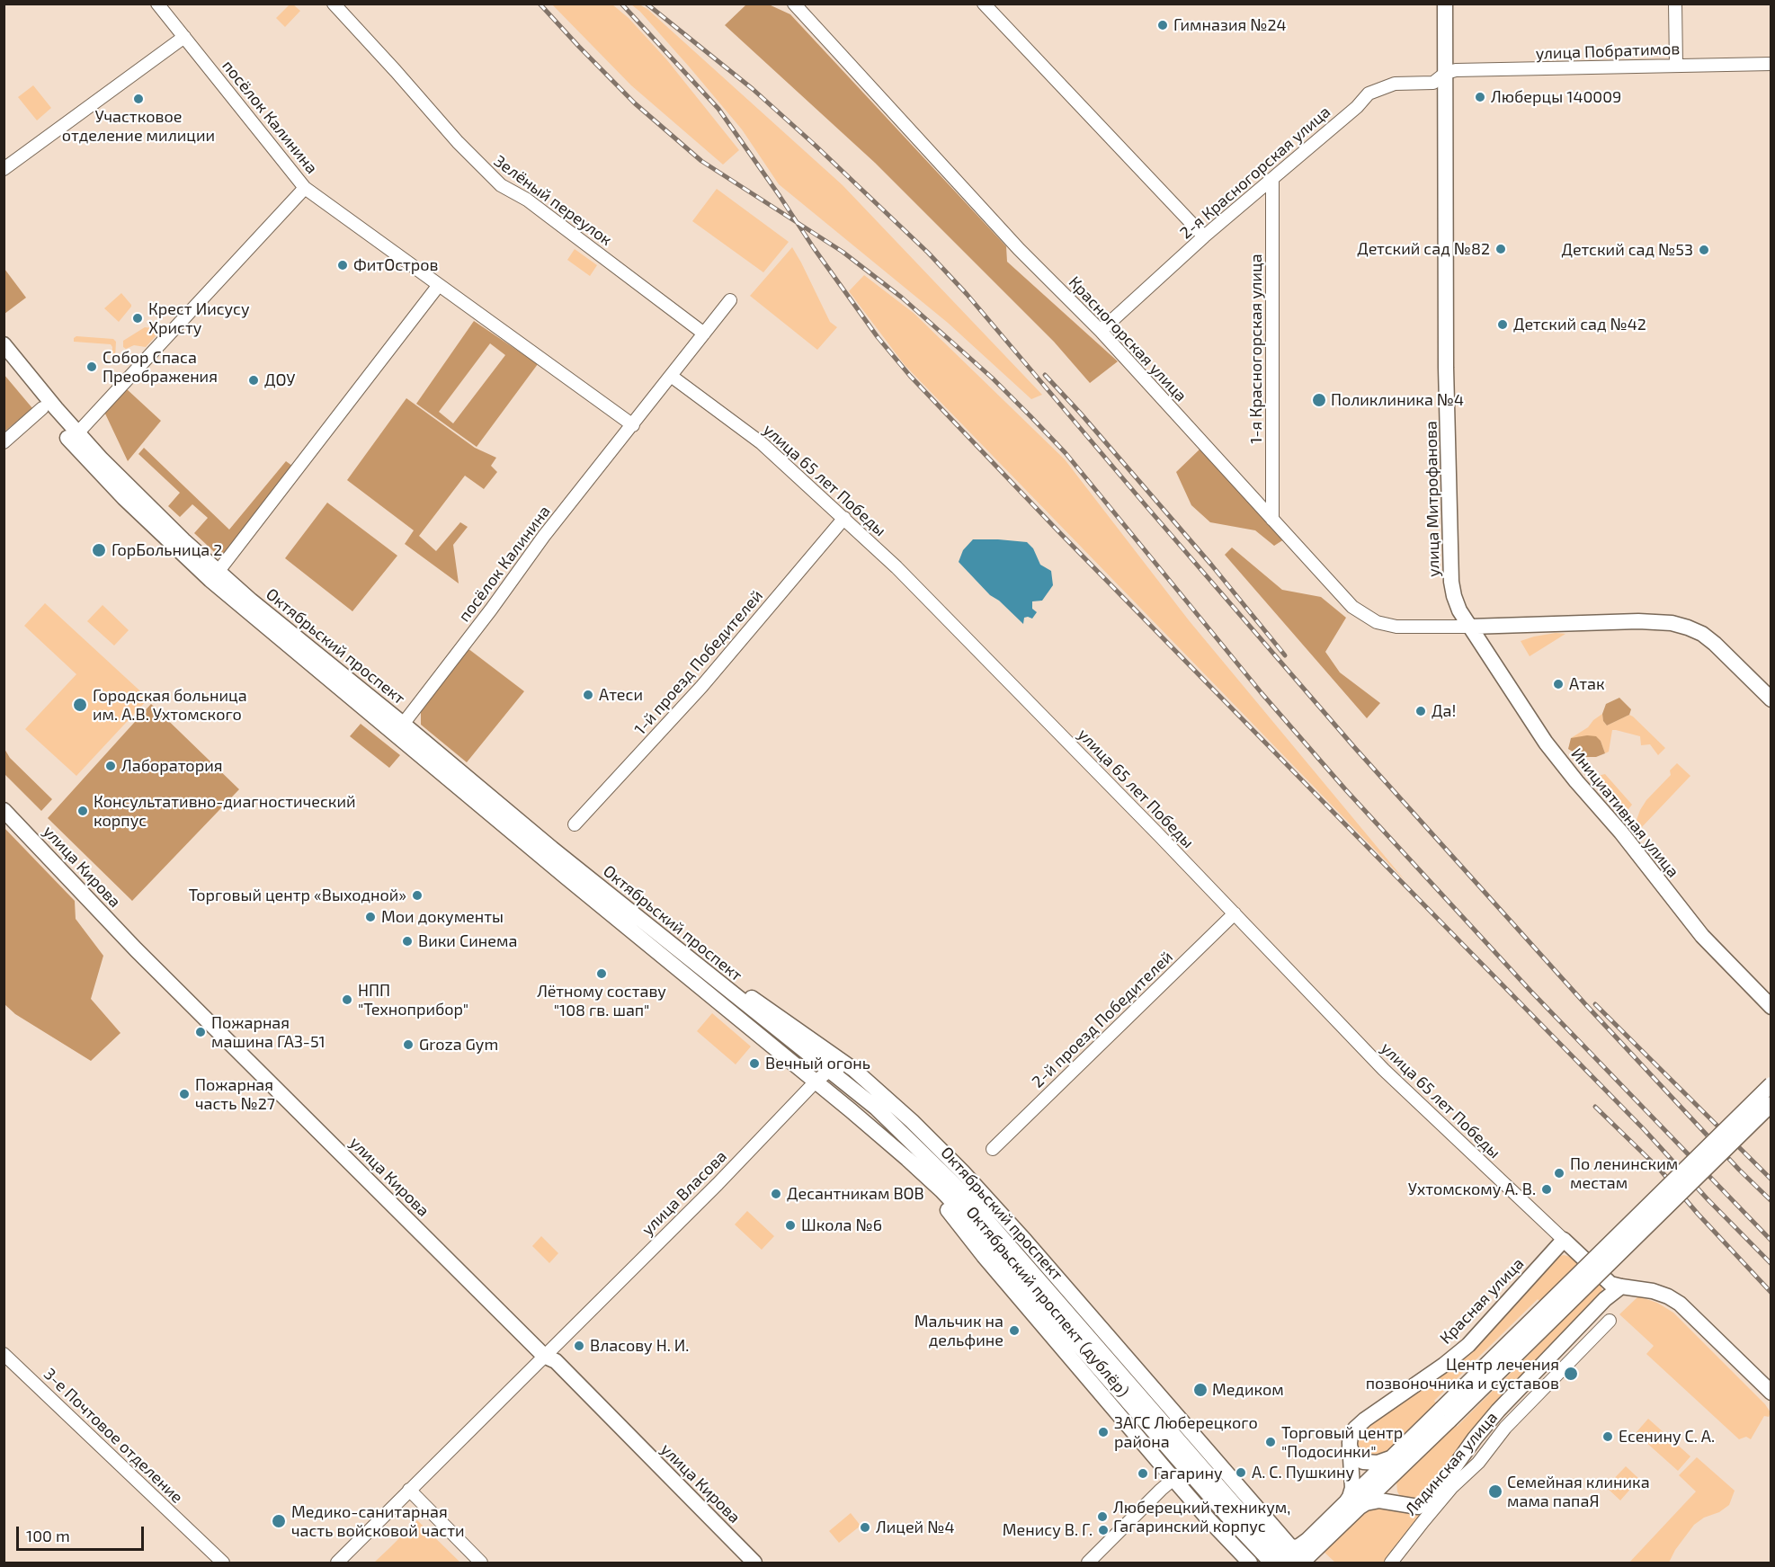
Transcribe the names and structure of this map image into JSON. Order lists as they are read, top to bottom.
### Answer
{
  "streets": {
    "main road": [
      "улица Митрофанова",
      "Октябрьский проспект",
      "Инициативная улица",
      "улица Кирова",
      "Красная улица",
      "Октябрьский проспект (дублёр)",
      "Лядинская улица"
    ],
    "street": [
      "улица Побратимов",
      "посёлок Калинина",
      "2-я Красногорская улица",
      "Зелёный переулок",
      "Красногорская улица",
      "1-я Красногорская улица",
      "улица 65 лет Победы",
      "1-й проезд Победителей",
      "2-й проезд Победителей",
      "улица Власова",
      "3-е Почтовое отделение"
    ]
  },
  "crossings": [
    ["улица Побратимов", "2-я Красногорская улица"],
    ["улица Побратимов", "улица Митрофанова"],
    ["посёлок Калинина", "Зелёный переулок"],
    ["посёлок Калинина", "улица 65 лет Победы"],
    ["посёлок Калинина", "Октябрьский проспект"],
    ["2-я Красногорская улица", "Красногорская улица"],
    ["2-я Красногорская улица", "1-я Красногорская улица"],
    ["2-я Красногорская улица", "улица Митрофанова"],
    ["Красногорская улица", "1-я Красногорская улица"],
    ["Красногорская улица", "улица Митрофанова"],
    ["Красногорская улица", "Инициативная улица"],
    ["улица 65 лет Победы", "1-й проезд Победителей"],
    ["улица 65 лет Победы", "2-й проезд Победителей"],
    ["улица 65 лет Победы", "Красная улица"],
    ["улица Митрофанова", "Инициативная улица"],
    ["Октябрьский проспект", "улица Власова"],
    ["Октябрьский проспект", "Октябрьский проспект (дублёр)"],
    ["улица Кирова", "улица Власова"]
  ],
  "places": [
    "Гимназия №24",
    "Люберцы 140009",
    "Участковое отделение милиции",
    "Детский сад №82",
    "Детский сад №53",
    "ФитОстров",
    "Крест Иисусу Христу",
    "Детский сад №42",
    "Собор Спаса Преображения",
    "ДОУ",
    "Поликлиника №4",
    "ГорБольница 2",
    "Атак",
    "Атеси",
    "Городская больница им. А.В. Ухтомского",
    "Да!",
    "Лаборатория",
    "Консультативно-диагностический корпус",
    "Торговый центр «Выходной»",
    "Мои документы",
    "Вики Синема",
    "Лётному составу \"108 гв. шап\"",
    "НПП \"Техноприбор\"",
    "Пожарная машина ГАЗ-51",
    "Groza Gym",
    "Вечный огонь",
    "Пожарная часть №27",
    "По ленинским местам",
    "Ухтомскому А. В.",
    "Десантникам ВОВ",
    "Школа №6",
    "Мальчик на дельфине",
    "Власову Н. И.",
    "Центр лечения позвоночника и суставов",
    "Медиком",
    "ЗАГС Люберецкого района",
    "Есенину С. А.",
    "Торговый центр \"Подосинки\"",
    "А. С. Пушкину",
    "Гагарину",
    "Семейная клиника мама папаЯ",
    "Люберецкий техникум, Гагаринский корпус",
    "Медико-санитарная часть войсковой части",
    "Лицей №4",
    "Менису В. Г."
  ],
  "scale_bar": "100 m"
}
